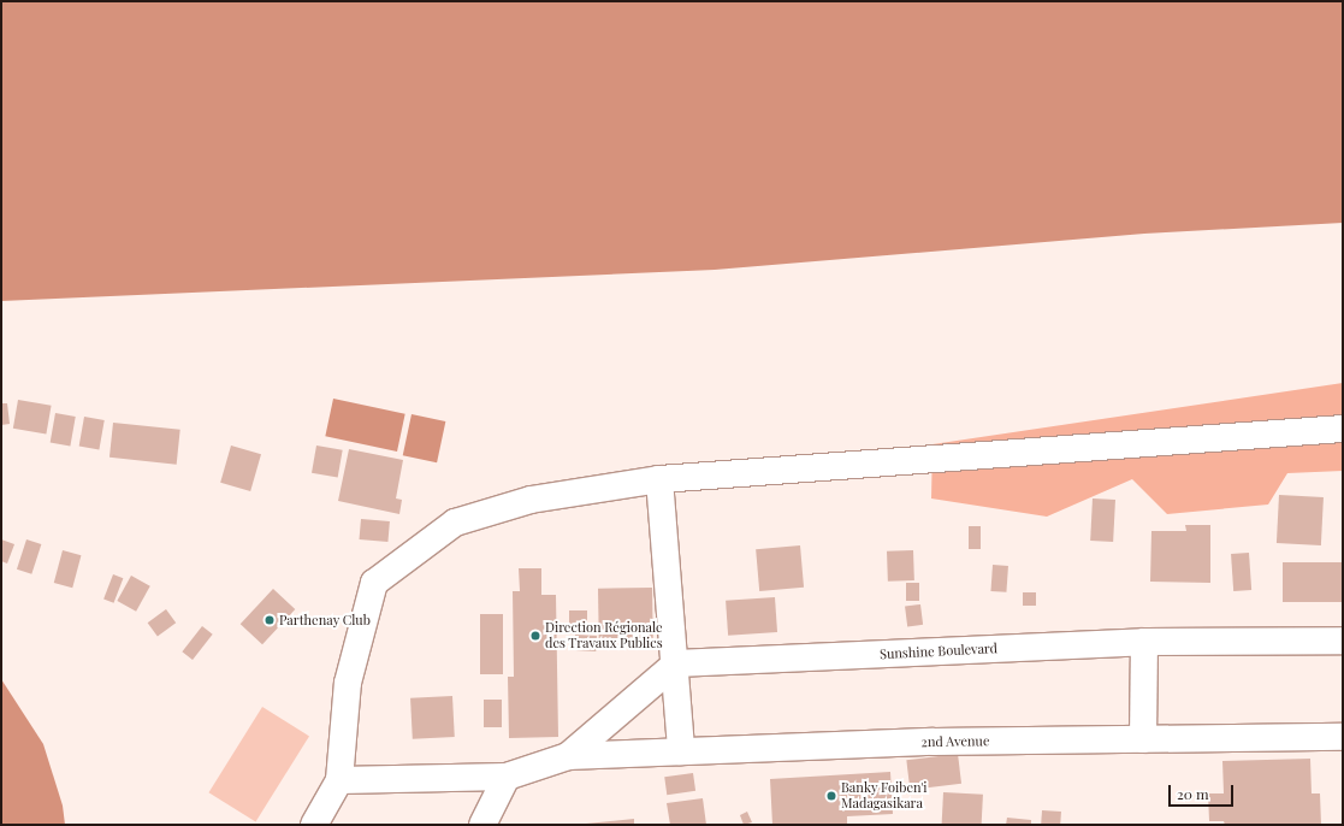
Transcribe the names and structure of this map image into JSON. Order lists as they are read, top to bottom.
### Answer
{
  "streets": {
    "street": ["Sunshine Boulevard", "2nd Avenue"]
  },
  "places": ["Parthenay Club", "Direction Régionale des Travaux Publics", "Banky Foiben'i Madagasikara"],
  "scale_bar": "20 m"
}
